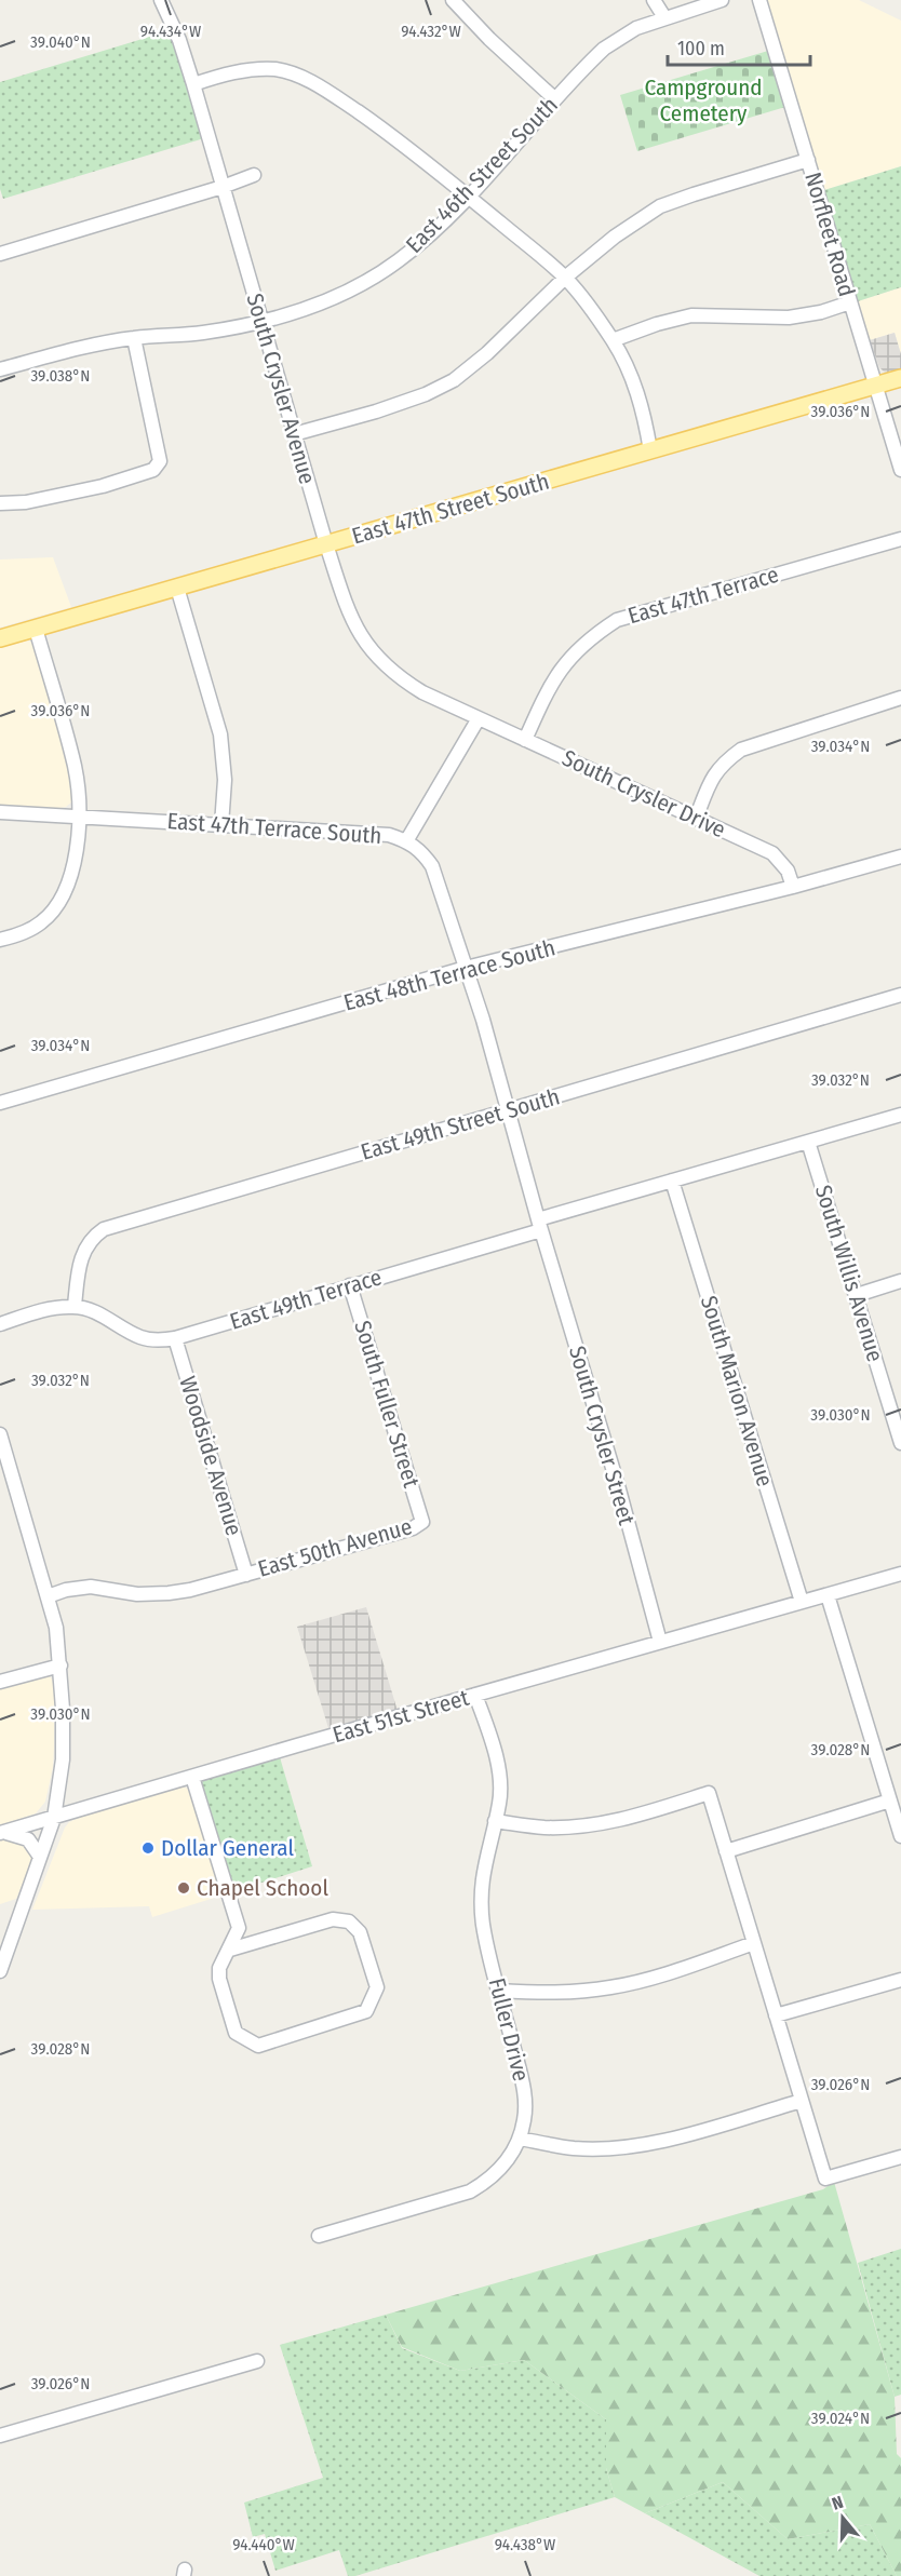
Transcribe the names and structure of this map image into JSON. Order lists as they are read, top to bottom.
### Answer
{
  "streets": {
    "main road": ["East 47th Street South"],
    "street": [
      "East 46th Street South",
      "Norfleet Road",
      "South Crysler Avenue",
      "East 47th Terrace",
      "South Crysler Drive",
      "East 47th Terrace South",
      "East 48th Terrace South",
      "East 49th Street South",
      "South Willis Avenue",
      "East 49th Terrace",
      "South Marion Avenue",
      "South Fuller Street",
      "South Crysler Street",
      "Woodside Avenue",
      "East 50th Avenue",
      "East 51st Street",
      "Fuller Drive"
    ]
  },
  "crossings": [
    ["East 46th Street South", "South Crysler Avenue"],
    ["Norfleet Road", "East 47th Street South"],
    ["South Crysler Avenue", "East 47th Street South"],
    ["South Crysler Avenue", "South Crysler Drive"],
    ["South Crysler Avenue", "East 47th Terrace South"],
    ["East 47th Terrace", "South Crysler Drive"],
    ["South Crysler Drive", "East 47th Terrace South"],
    ["South Crysler Drive", "East 48th Terrace South"],
    ["East 47th Terrace South", "South Crysler Street"],
    ["East 48th Terrace South", "South Crysler Street"],
    ["East 49th Street South", "East 49th Terrace"],
    ["East 49th Street South", "South Crysler Street"],
    ["South Willis Avenue", "East 49th Terrace"],
    ["East 49th Terrace", "South Marion Avenue"],
    ["East 49th Terrace", "South Fuller Street"],
    ["East 49th Terrace", "South Crysler Street"],
    ["East 49th Terrace", "Woodside Avenue"],
    ["South Marion Avenue", "East 51st Street"],
    ["South Fuller Street", "East 50th Avenue"],
    ["South Crysler Street", "East 51st Street"],
    ["Woodside Avenue", "East 50th Avenue"],
    ["East 51st Street", "Fuller Drive"]
  ],
  "parks": ["Campground Cemetery"],
  "places": ["Dollar General", "Chapel School"],
  "scale_bar": "100 m",
  "north": "top",
  "coordinates": [
    "94.434°W",
    "94.432°W",
    "39.040°N",
    "39.038°N",
    "39.036°N",
    "39.034°N",
    "39.032°N",
    "39.030°N",
    "39.028°N",
    "39.026°N",
    "39.024°N",
    "94.440°W",
    "94.438°W"
  ]
}
